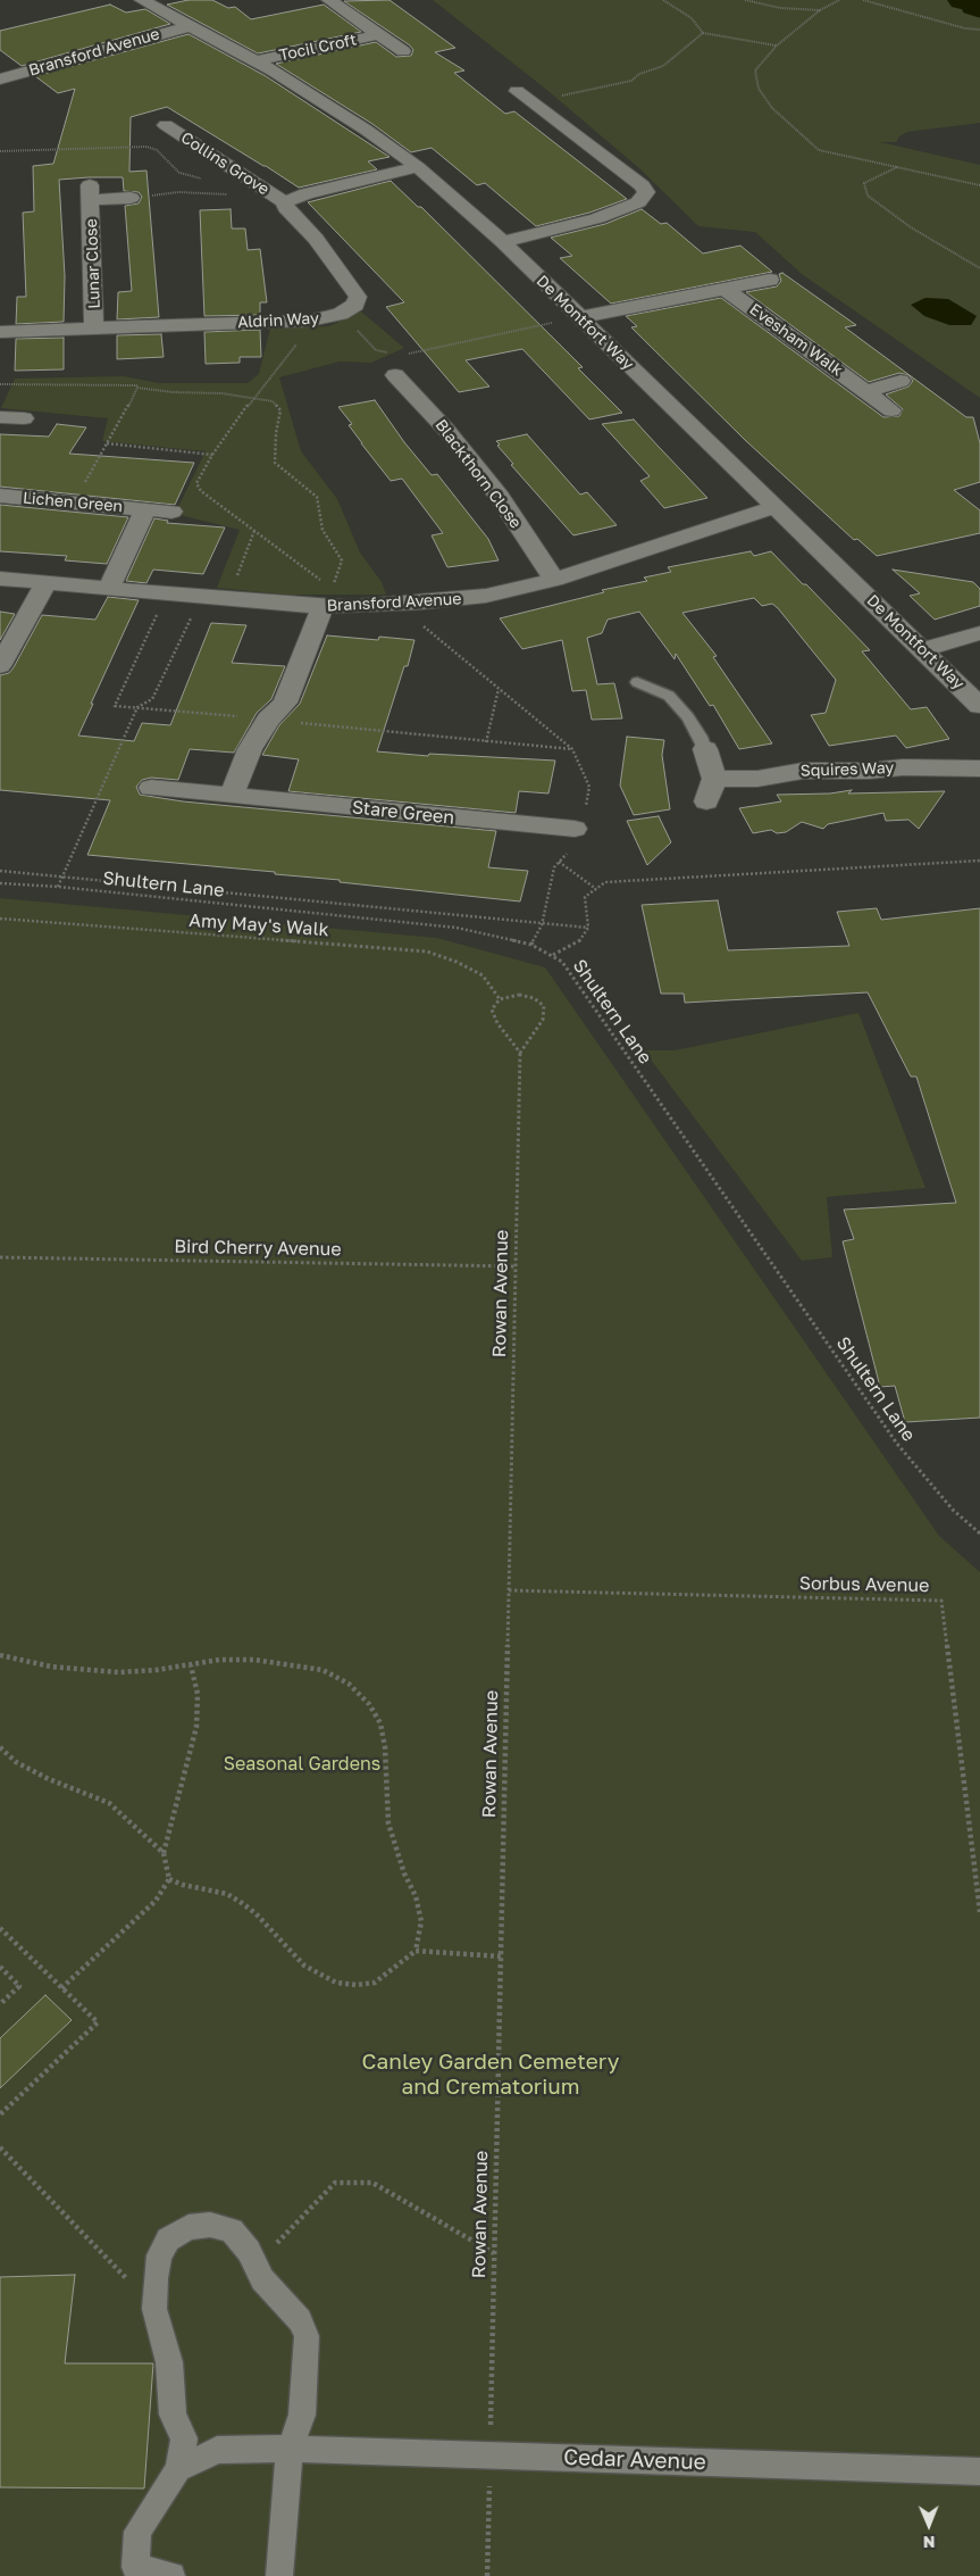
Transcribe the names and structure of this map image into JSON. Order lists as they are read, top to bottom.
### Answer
{
  "streets": {
    "street": [
      "Tocil Croft",
      "Bransford Avenue",
      "Collins Grove",
      "Lunar Close",
      "Aldrin Way",
      "De Montfort Way",
      "Evesham Walk",
      "Blackthorn Close",
      "Lichen Green",
      "Squires Way",
      "Stare Green"
    ],
    "lane": ["Cedar Avenue"],
    "path": [
      "Shultern Lane",
      "Amy May's Walk",
      "Bird Cherry Avenue",
      "Rowan Avenue",
      "Sorbus Avenue"
    ]
  },
  "crossings": [
    ["Tocil Croft", "De Montfort Way"],
    ["Bransford Avenue", "De Montfort Way"],
    ["Bransford Avenue", "Blackthorn Close"],
    ["Bransford Avenue", "Lichen Green"],
    ["Collins Grove", "Aldrin Way"],
    ["Lunar Close", "Aldrin Way"],
    ["De Montfort Way", "Evesham Walk"],
    ["Bird Cherry Avenue", "Rowan Avenue"],
    ["Rowan Avenue", "Sorbus Avenue"],
    ["Rowan Avenue", "Cedar Avenue"]
  ],
  "parks": ["Seasonal Gardens", "Canley Garden Cemetery and Crematorium"],
  "north": "bottom"
}
